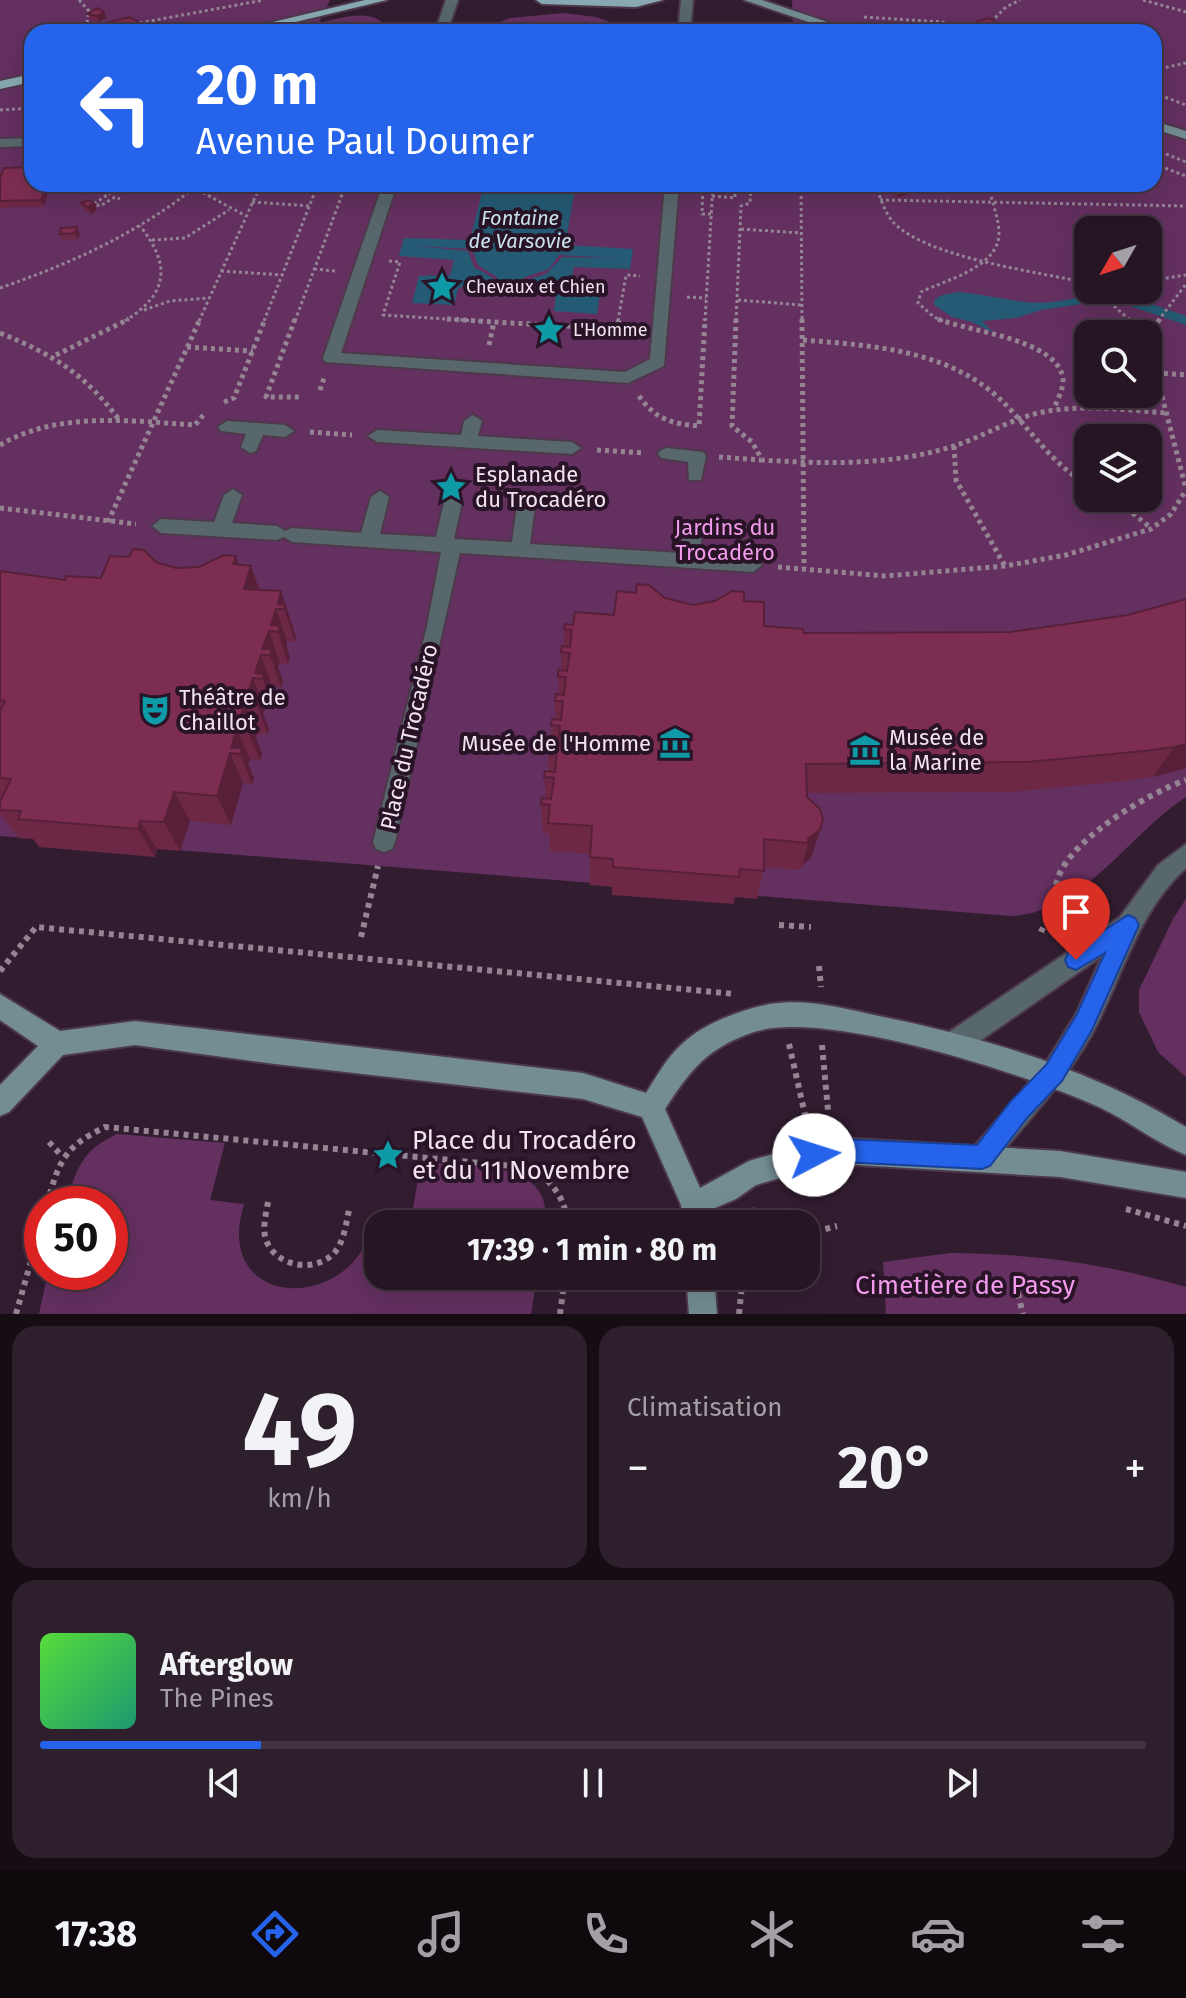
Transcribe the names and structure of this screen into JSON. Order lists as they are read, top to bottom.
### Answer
{
  "streets": {
    "street": ["Place du Trocadéro"]
  },
  "water": ["Fontaine de Varsovie"],
  "parks": ["Jardins du Trocadéro", "Cimetière de Passy"],
  "places": {
    "place": [
      "Chevaux et Chien",
      "L'Homme",
      "Esplanade du Trocadéro",
      "Place du Trocadéro et du 11 Novembre"
    ],
    "theatre": ["Théâtre de Chaillot"],
    "museum": ["Musée de l'Homme", "Musée de la Marine"]
  },
  "north": "bottom left",
  "page": {
    "turn": ["20 m", "Avenue Paul Doumer"],
    "limit": "50",
    "trip": "17:39 · 1 min · 80 m",
    "tile": [
      ["49", "km/h"],
      "Climatisation"
    ],
    "heat": ["−", "20°", "+"],
    "song": ["Afterglow", "The Pines"],
    "tabs": "17:38"
  }
}
